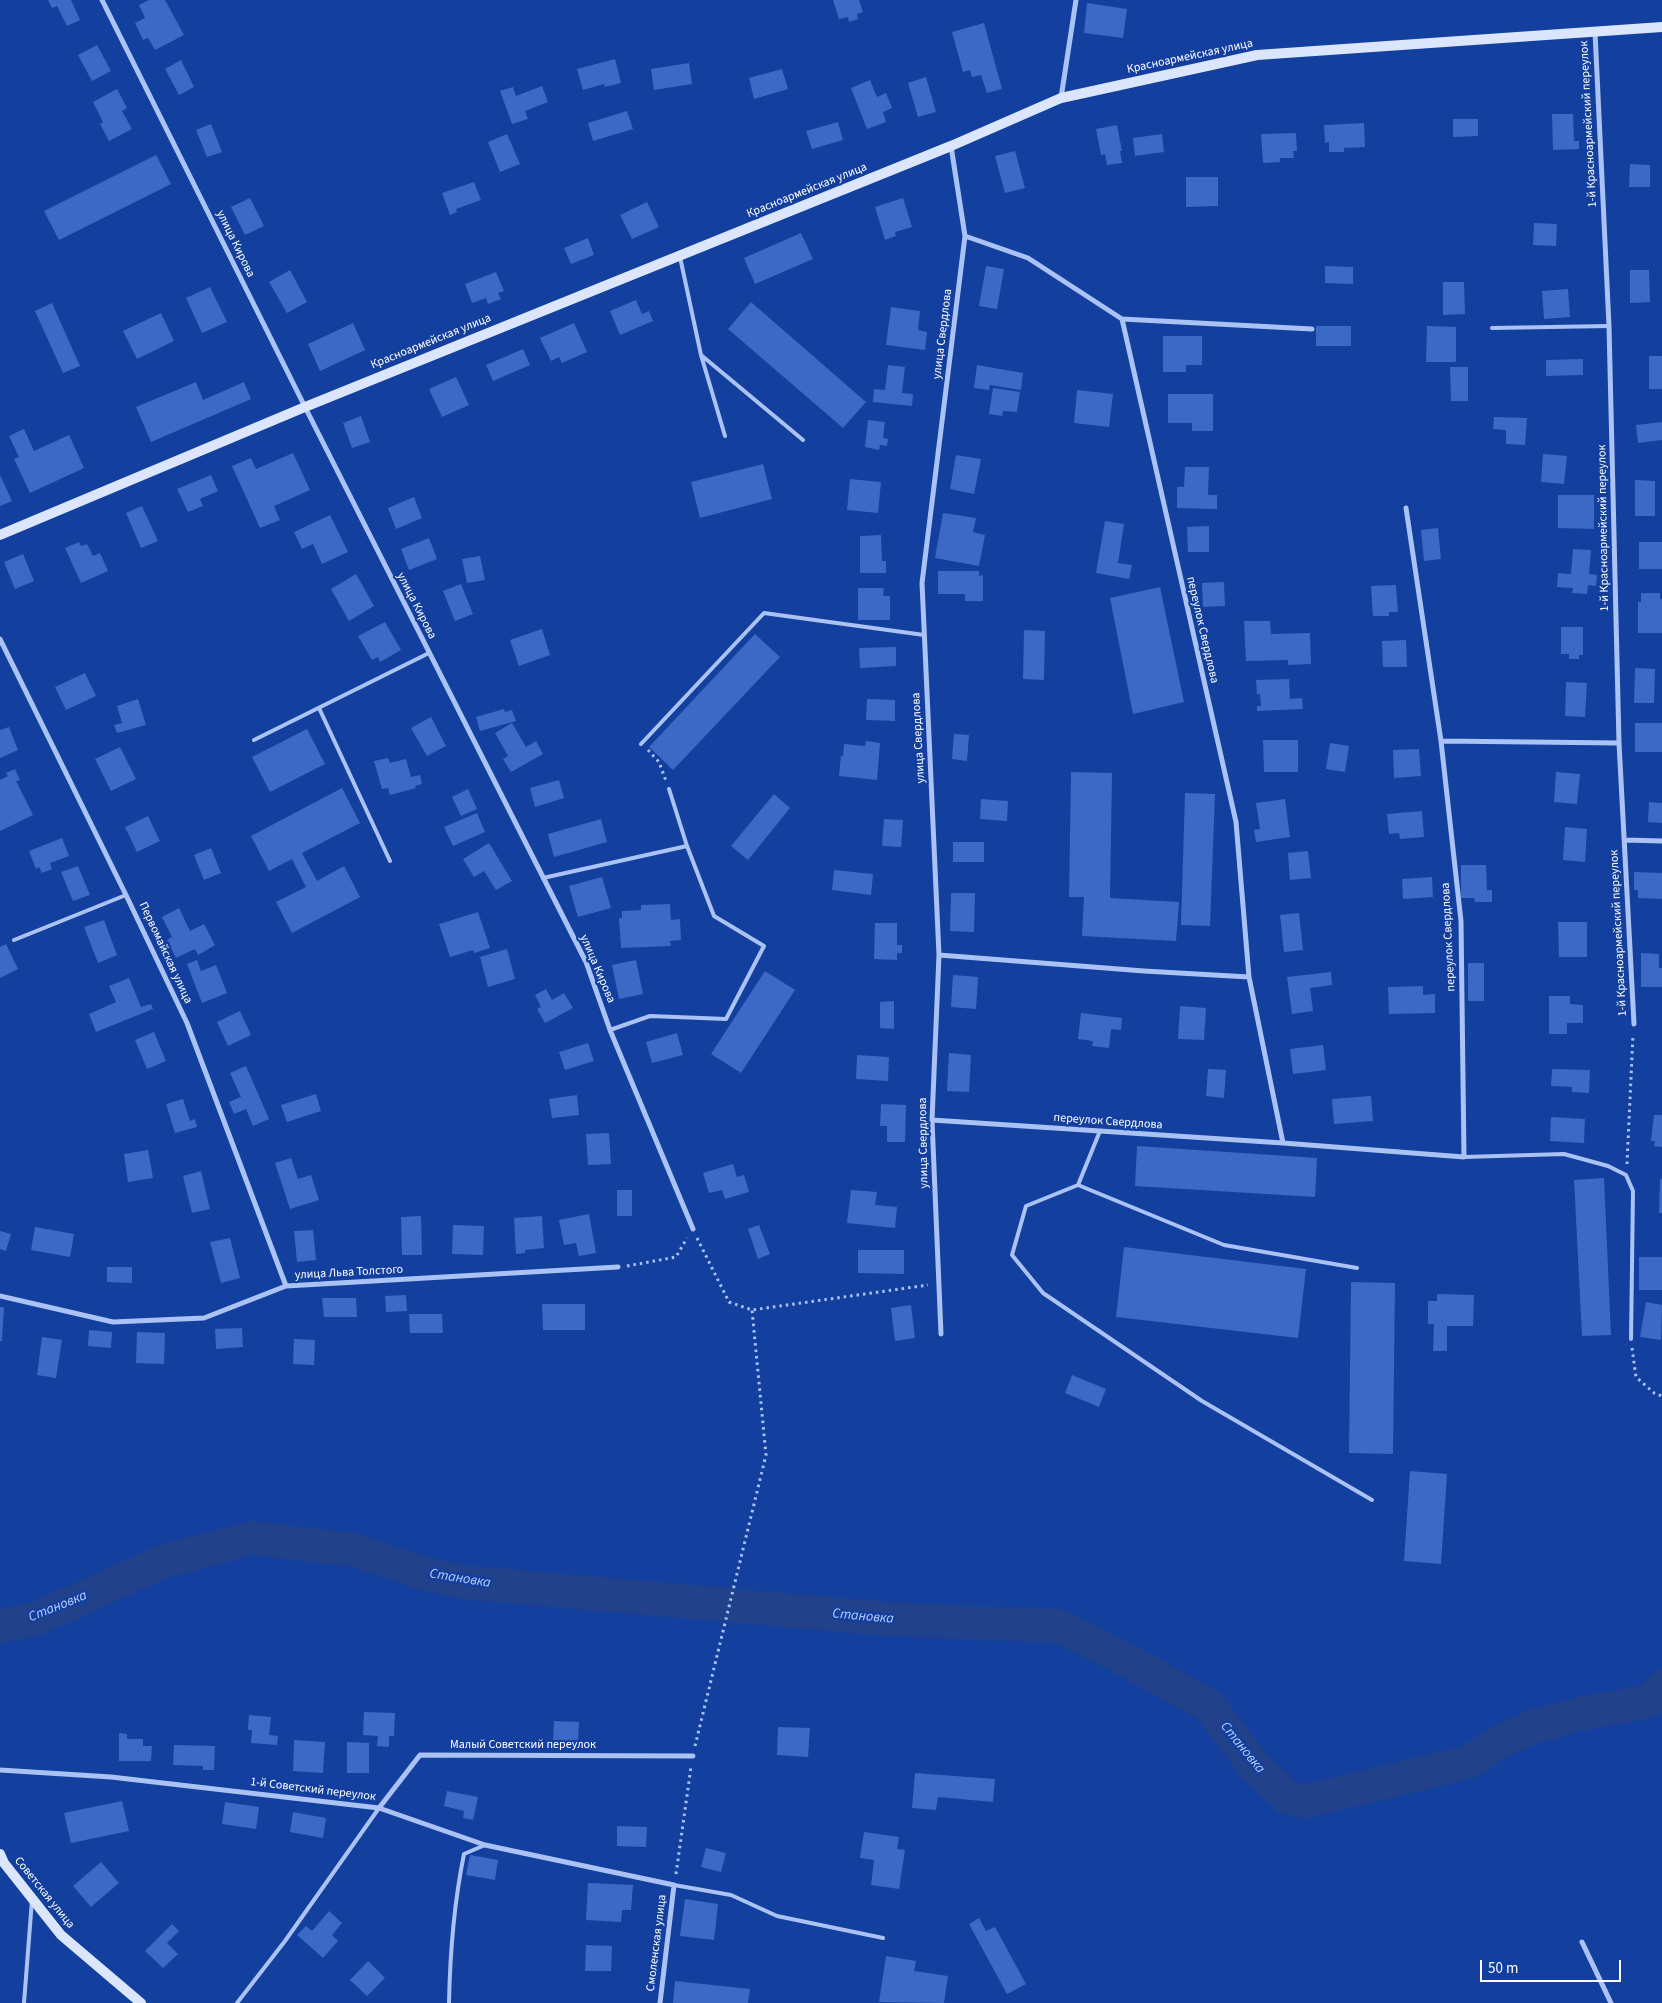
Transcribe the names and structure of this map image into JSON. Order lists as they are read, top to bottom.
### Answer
{
  "streets": {
    "main road": ["Красноармейская улица", "Советская улица"],
    "street": [
      "1-й Красноармейский переулок",
      "улица Кирова",
      "улица Свердлова",
      "переулок Свердлова",
      "Первомайская улица",
      "улица Льва Толстого",
      "Малый Советский переулок",
      "1-й Советский переулок",
      "Смоленская улица"
    ]
  },
  "crossings": [
    ["Красноармейская улица", "1-й Красноармейский переулок"],
    ["Красноармейская улица", "улица Кирова"],
    ["Красноармейская улица", "улица Свердлова"],
    ["улица Свердлова", "переулок Свердлова"],
    ["Первомайская улица", "улица Льва Толстого"],
    ["Малый Советский переулок", "1-й Советский переулок"],
    ["1-й Советский переулок", "Смоленская улица"]
  ],
  "water": ["Становка"],
  "scale_bar": "50 m"
}
